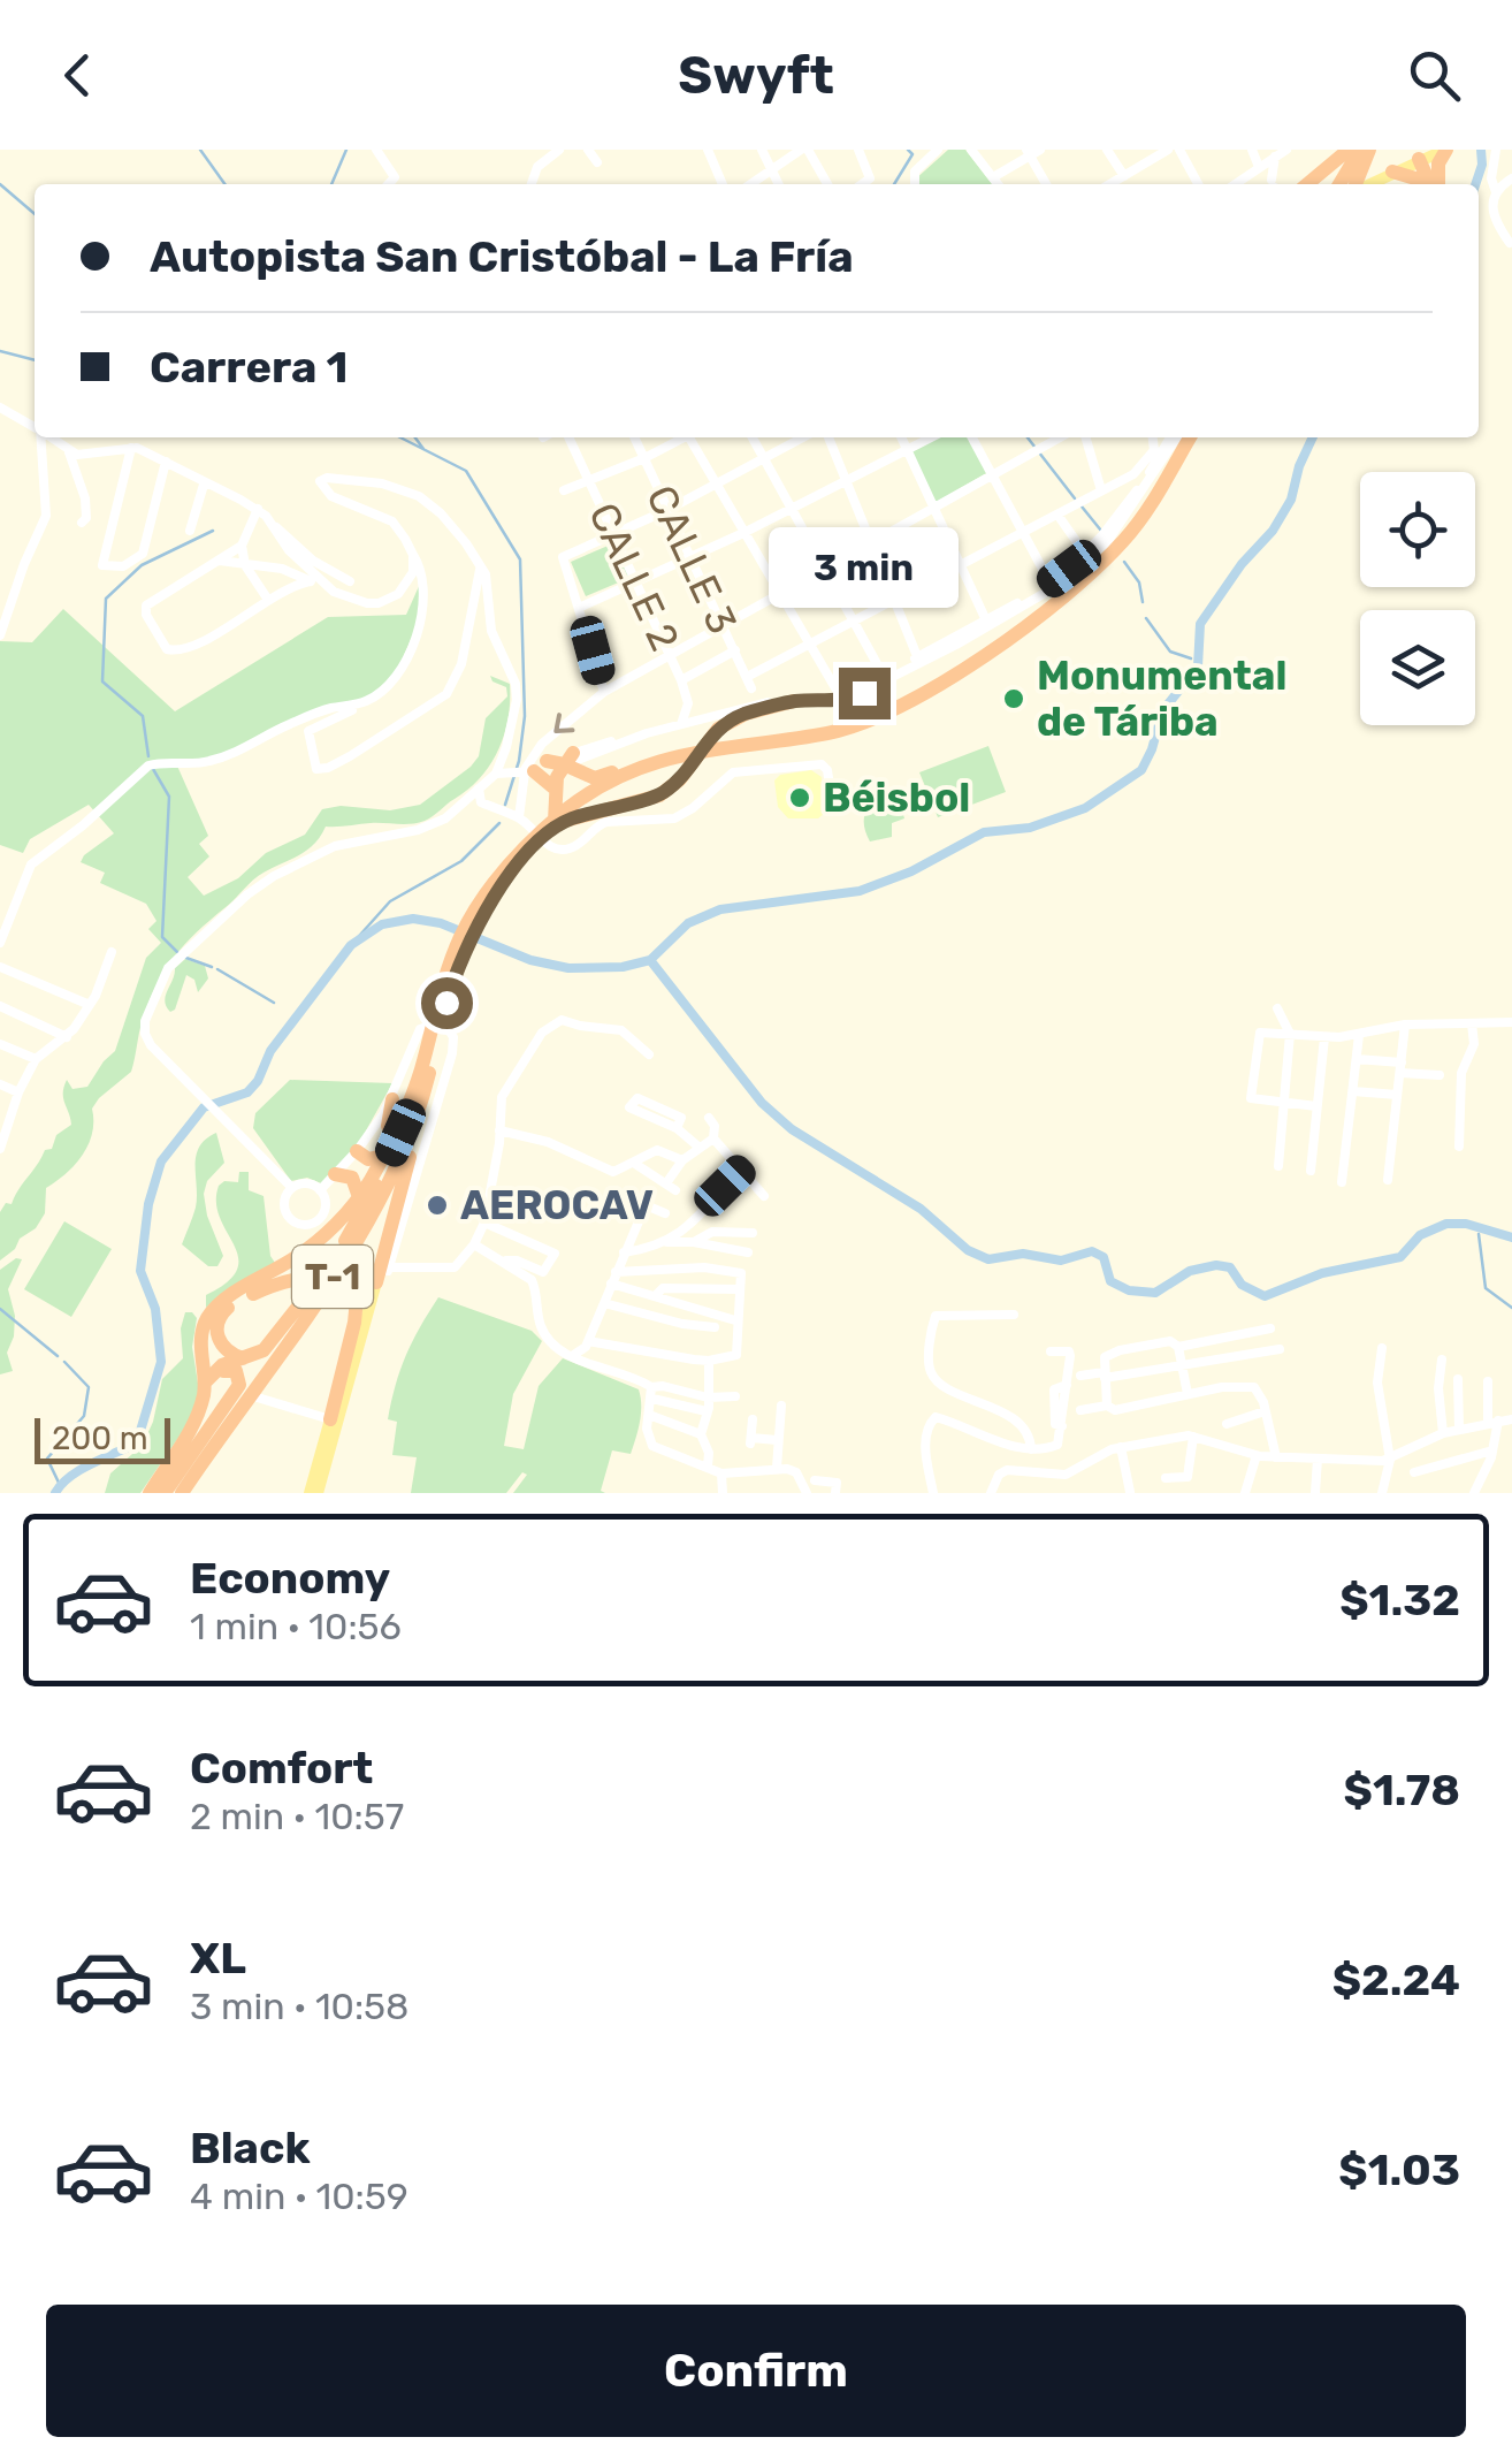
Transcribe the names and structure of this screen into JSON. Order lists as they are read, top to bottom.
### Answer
{
  "streets": {
    "highway": ["T-1"],
    "street": ["CALLE 3", "CALLE 2"]
  },
  "places": ["Monumental de Táriba", "Béisbol", "AEROCAV"],
  "scale_bar": "200 m",
  "page": {
    "header": "Swyft",
    "banner": ["Autopista San Cristóbal - La Fría", "Carrera 1"],
    "bubble": "3 min",
    "scale": "200 m",
    "list": [
      {
        "name": "Economy",
        "note": "1 min · 10:56",
        "value": "$1.32"
      },
      {
        "name": "Comfort",
        "note": "2 min · 10:57",
        "value": "$1.78"
      },
      {
        "name": "XL",
        "note": "3 min · 10:58",
        "value": "$2.24"
      },
      {
        "name": "Black",
        "note": "4 min · 10:59",
        "value": "$1.03"
      }
    ],
    "buttons": "Confirm"
  }
}
